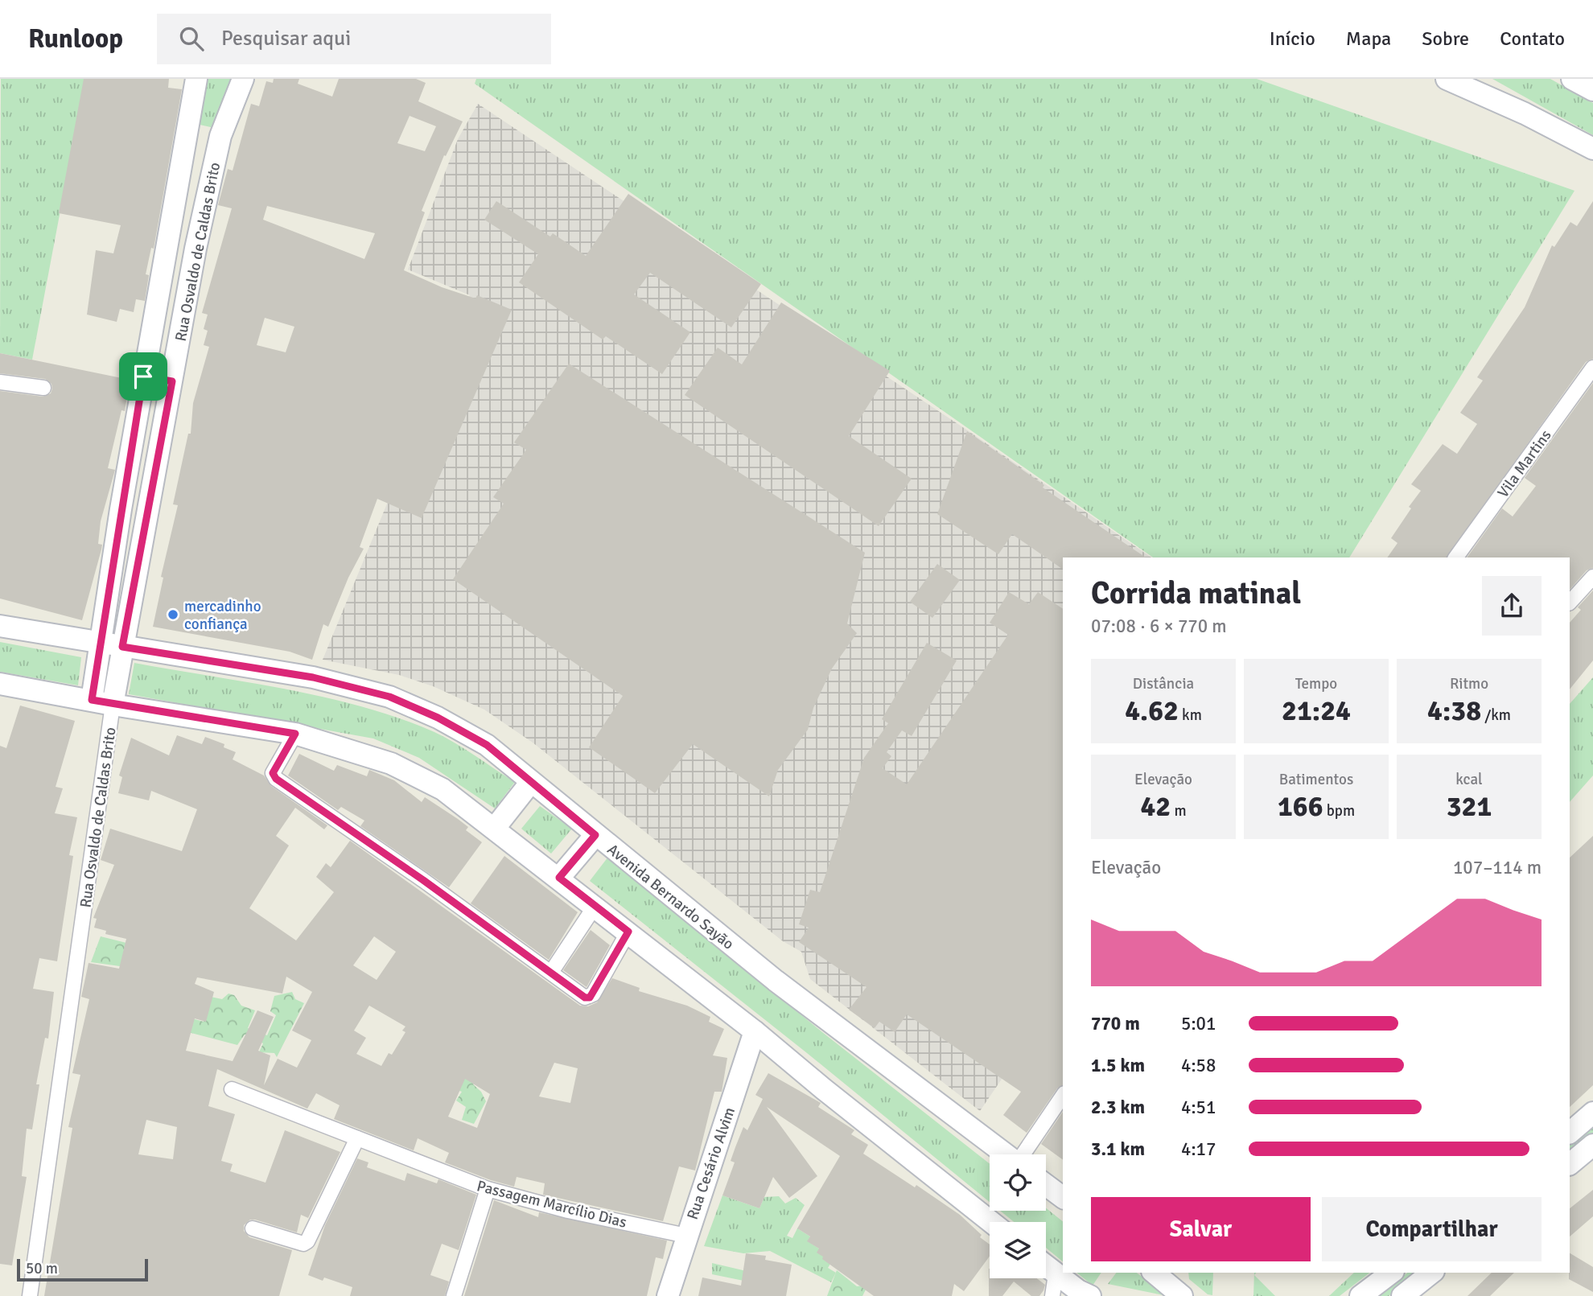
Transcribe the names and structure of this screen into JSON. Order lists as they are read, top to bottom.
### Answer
{
  "streets": {
    "street": [
      "Rua Osvaldo de Caldas Brito",
      "Vila Martins",
      "Avenida Bernardo Sayão",
      "Rua Cesário Alvim",
      "Passagem Marcílio Dias"
    ]
  },
  "crossings": [
    ["Rua Osvaldo de Caldas Brito", "Avenida Bernardo Sayão"],
    ["Rua Cesário Alvim", "Passagem Marcílio Dias"]
  ],
  "places": ["mercadinho confiança"],
  "scale_bar": "50 m",
  "page": {
    "header": "Runloop",
    "search": "Pesquisar aqui",
    "nav": [
      "Início",
      "Mapa",
      "Sobre",
      "Contato"
    ],
    "heading": ["Corrida matinal", "07:08 · 6 × 770 m"],
    "stats": [
      ["Distância", "4.62 km"],
      ["Tempo", "21:24"],
      ["Ritmo", "4:38 /km"],
      ["Elevação", "42 m"],
      ["Batimentos", "166 bpm"],
      ["kcal", "321"]
    ],
    "chart": ["Elevação", "107–114 m"],
    "list": [
      {
        "name": "770 m",
        "note": "5:01"
      },
      {
        "name": "1.5 km",
        "note": "4:58"
      },
      {
        "name": "2.3 km",
        "note": "4:51"
      },
      {
        "name": "3.1 km",
        "note": "4:17"
      }
    ],
    "buttons": ["Salvar", "Compartilhar"],
    "scale": "50 m"
  }
}
